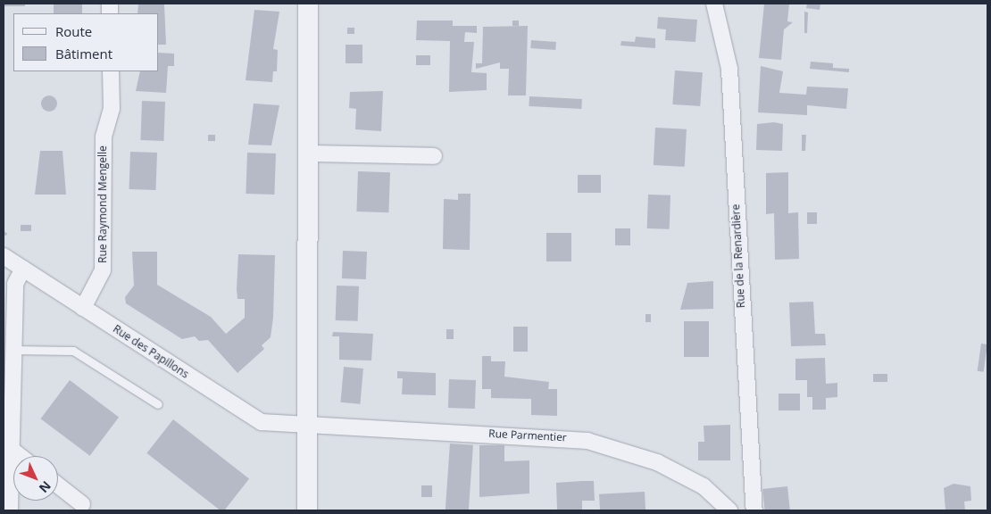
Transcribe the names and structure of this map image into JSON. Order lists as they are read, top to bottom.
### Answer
{
  "streets": {
    "street": [
      "Rue Raymond Mengelle",
      "Rue de la Renardière",
      "Rue des Papillons",
      "Rue Parmentier"
    ]
  },
  "crossings": [
    ["Rue Raymond Mengelle", "Rue des Papillons"],
    ["Rue des Papillons", "Rue Parmentier"]
  ],
  "legend": ["Route", "Bâtiment"],
  "north": "bottom right"
}
